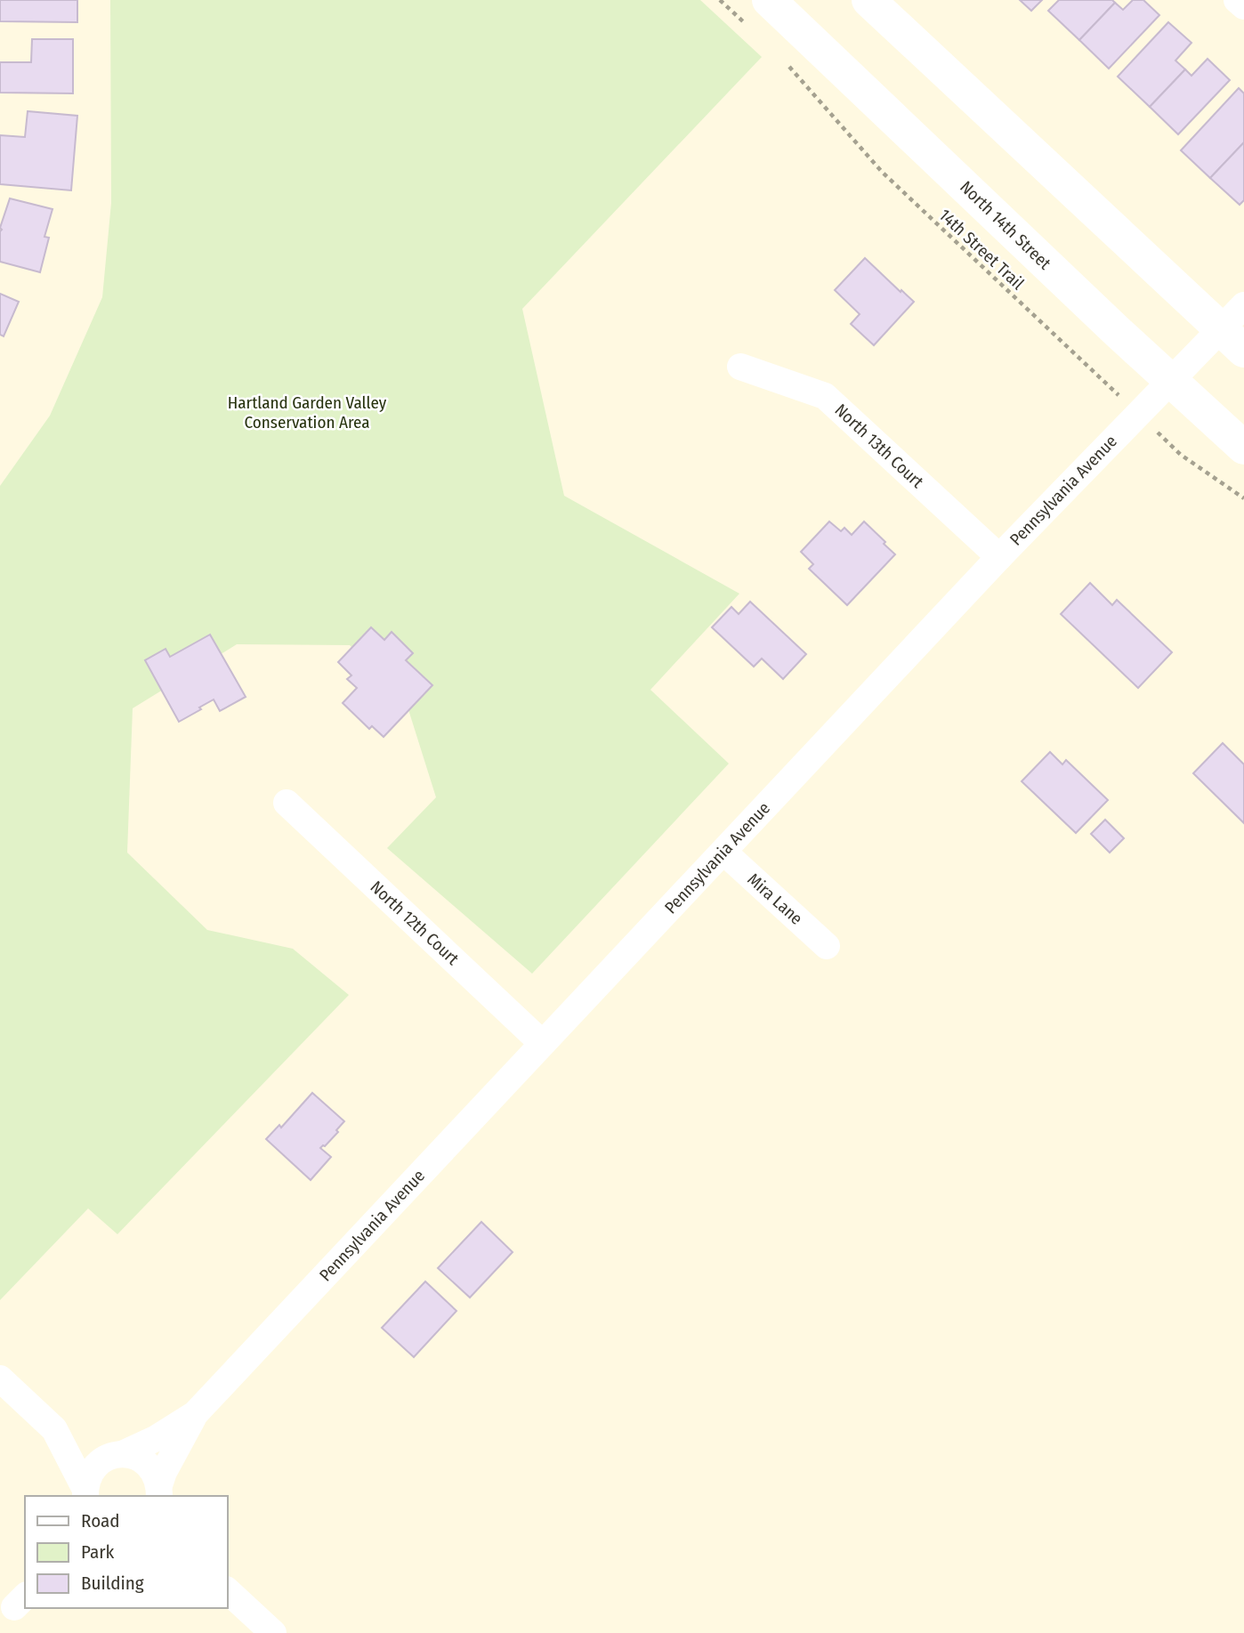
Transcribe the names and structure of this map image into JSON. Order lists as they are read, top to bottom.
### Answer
{
  "streets": {
    "main road": ["North 14th Street"],
    "street": [
      "North 13th Court",
      "Pennsylvania Avenue",
      "Mira Lane",
      "North 12th Court"
    ],
    "path": ["14th Street Trail"]
  },
  "crossings": [
    ["North 14th Street", "Pennsylvania Avenue"],
    ["14th Street Trail", "Pennsylvania Avenue"],
    ["North 13th Court", "Pennsylvania Avenue"],
    ["Pennsylvania Avenue", "Mira Lane"],
    ["Pennsylvania Avenue", "North 12th Court"]
  ],
  "parks": ["Hartland Garden Valley Conservation Area"],
  "legend": ["Road", "Park", "Building"]
}
